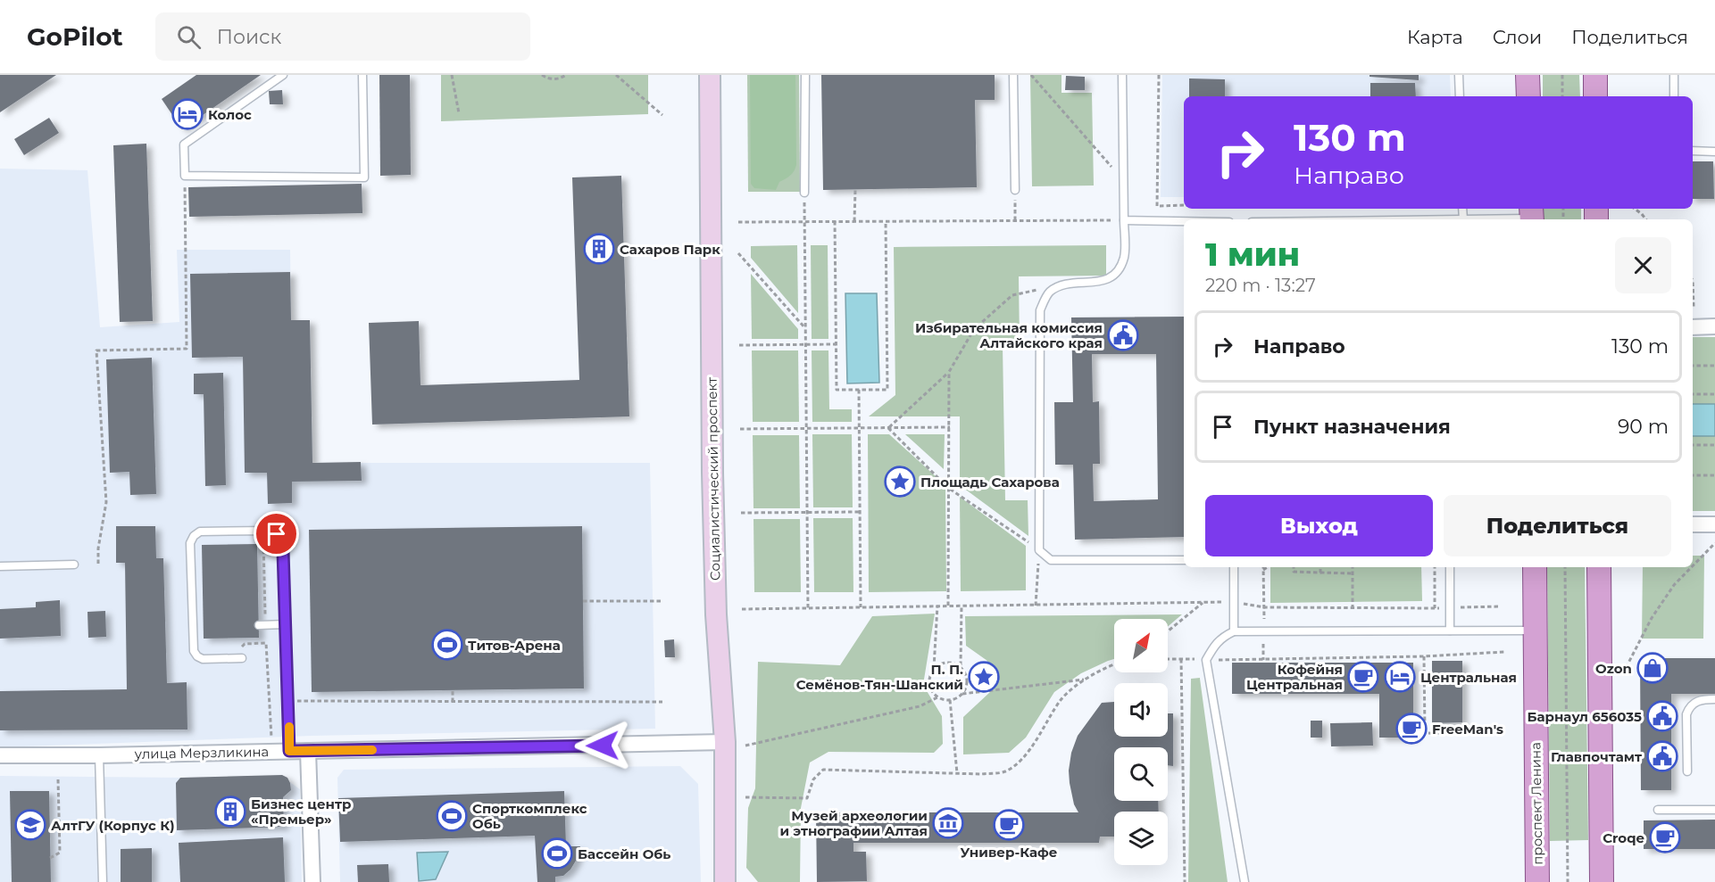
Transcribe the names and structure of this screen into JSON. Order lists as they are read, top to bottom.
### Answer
{
  "streets": {
    "main road": ["проспект Ленина"],
    "street": ["Социалистический проспект", "улица Мерзликина"]
  },
  "crossings": [
    ["Социалистический проспект", "улица Мерзликина"]
  ],
  "places": {
    "hotel": ["Колос", "Центральная"],
    "building": ["Сахаров Парк", "Бизнес центр «Премьер»"],
    "public building": ["Избирательная комиссия Алтайского края", "Барнаул 656035", "Главпочтамт"],
    "place": ["Площадь Сахарова", "П. П. Семёнов-Тян-Шанский"],
    "sports": ["Титов-Арена", "Спорткомплекс Обь", "Бассейн Обь"],
    "shop": ["Ozon"],
    "cafe": [
      "Кофейня Центральная",
      "FreeMan's",
      "Универ-Кафе",
      "Croqe"
    ],
    "museum": ["Музей археологии и этнографии Алтая"],
    "school or university": ["АлтГУ (Корпус К)"]
  },
  "north": "top right",
  "page": {
    "header": "GoPilot",
    "search": "Поиск",
    "nav": ["Карта", "Слои", "Поделиться"],
    "turn": ["130 m", "Направо"],
    "heading": ["1 мин", "220 m · 13:27"],
    "list": [
      {
        "name": "Направо",
        "value": "130 m"
      },
      {
        "name": "Пункт назначения",
        "value": "90 m"
      }
    ],
    "buttons": ["Выход", "Поделиться"]
  }
}
